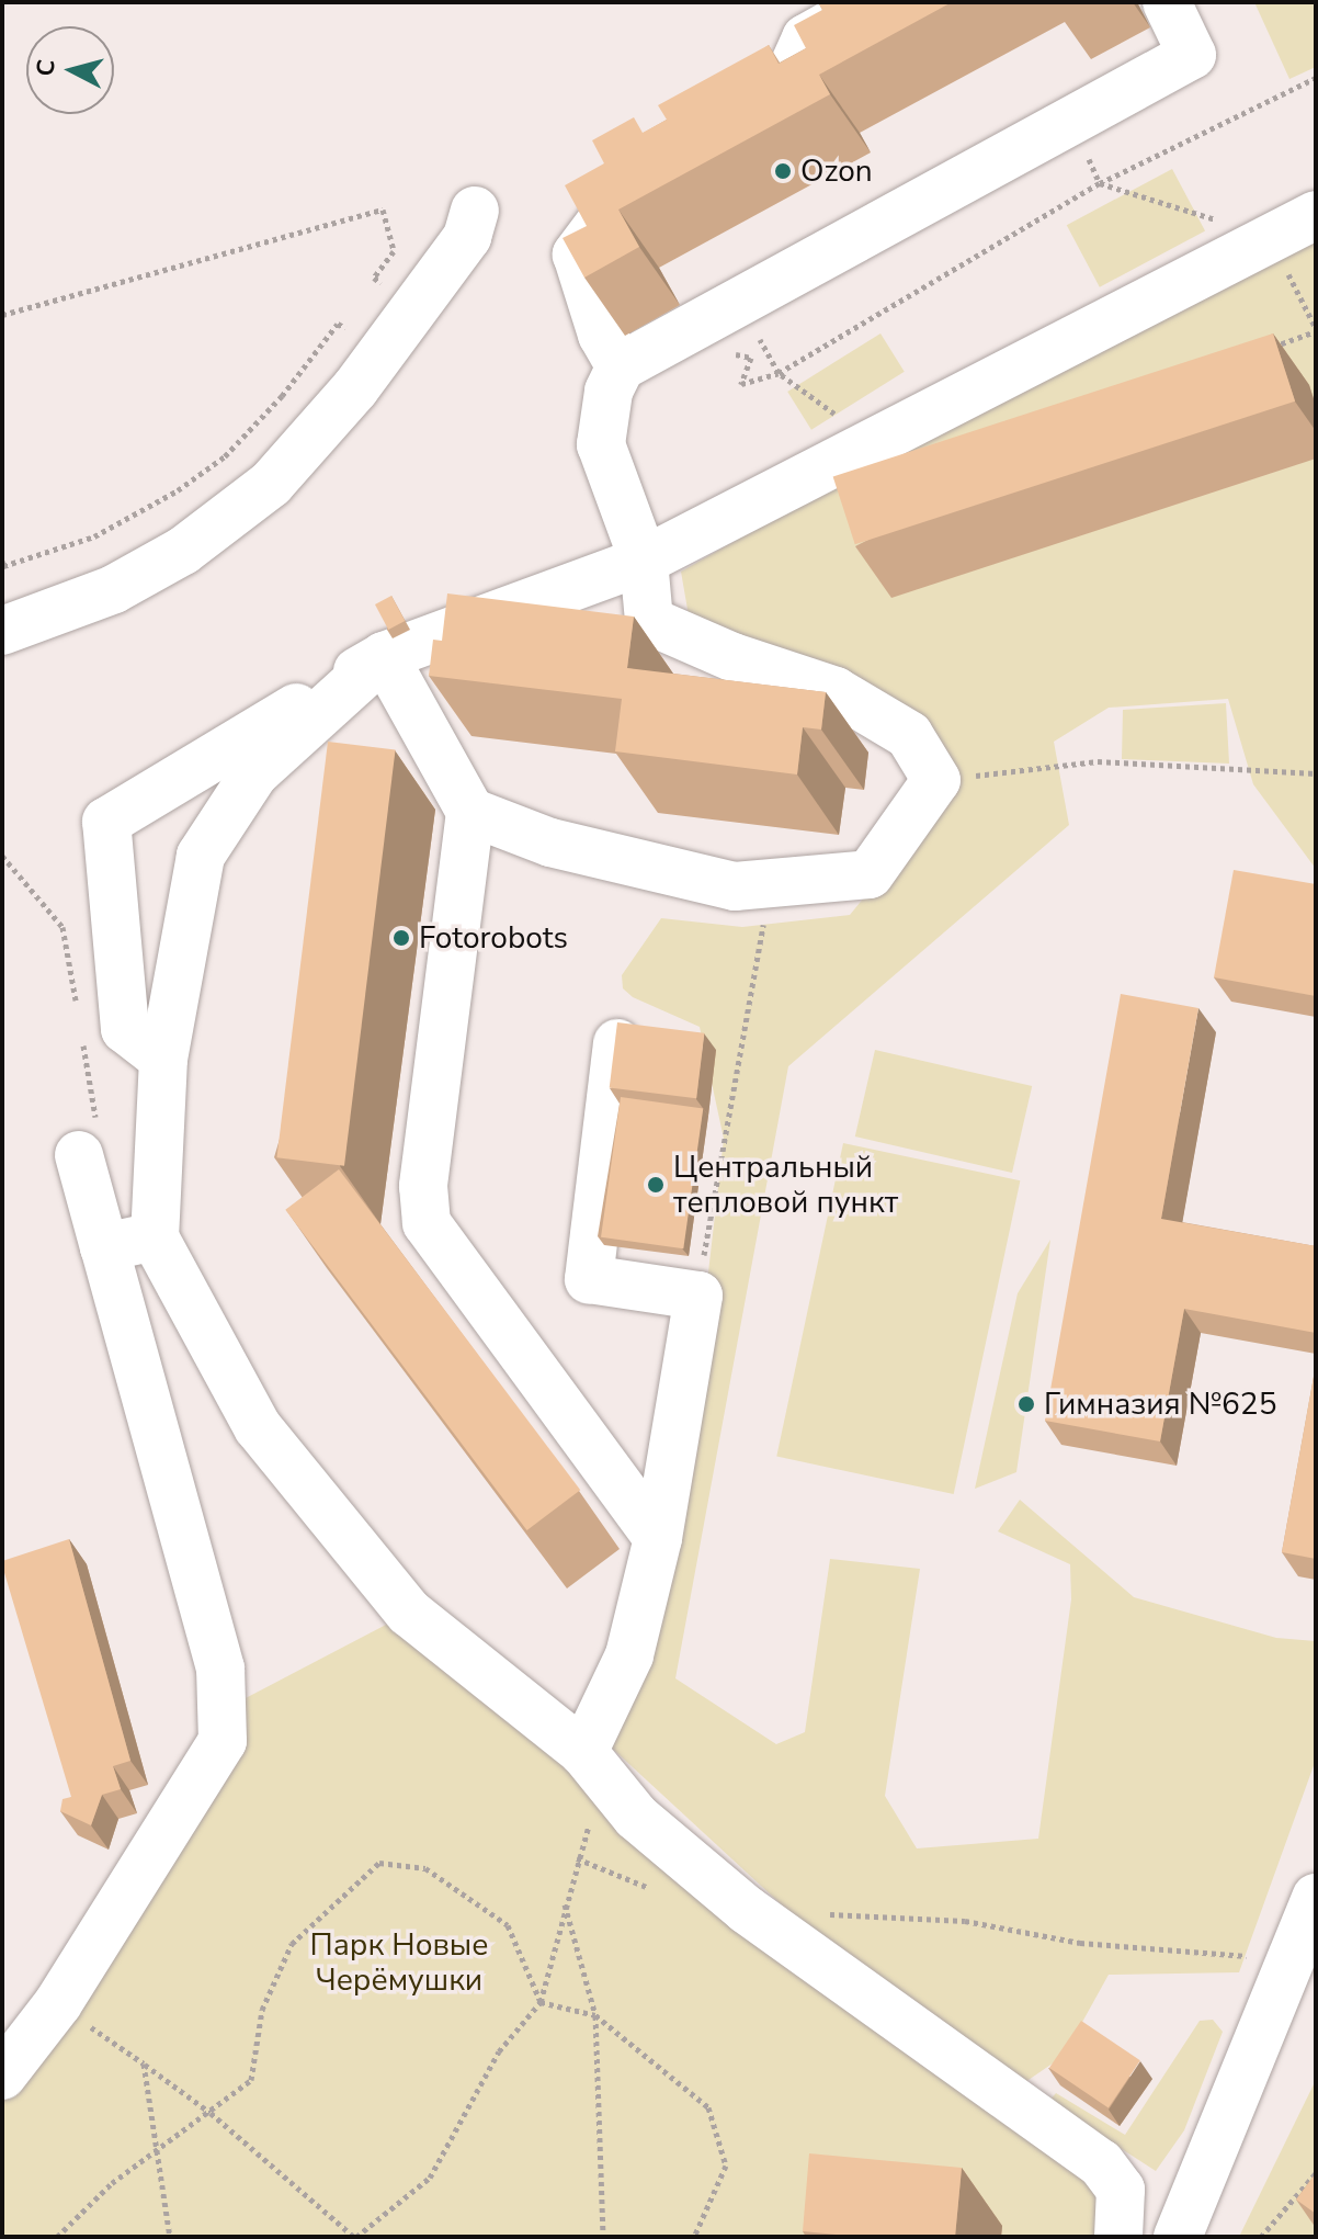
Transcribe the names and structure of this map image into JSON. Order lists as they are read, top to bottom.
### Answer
{
  "parks": ["Парк Новые Черёмушки"],
  "places": [
    "Ozon",
    "Fotorobots",
    "Центральный тепловой пункт",
    "Гимназия №625"
  ],
  "north": "left"
}
